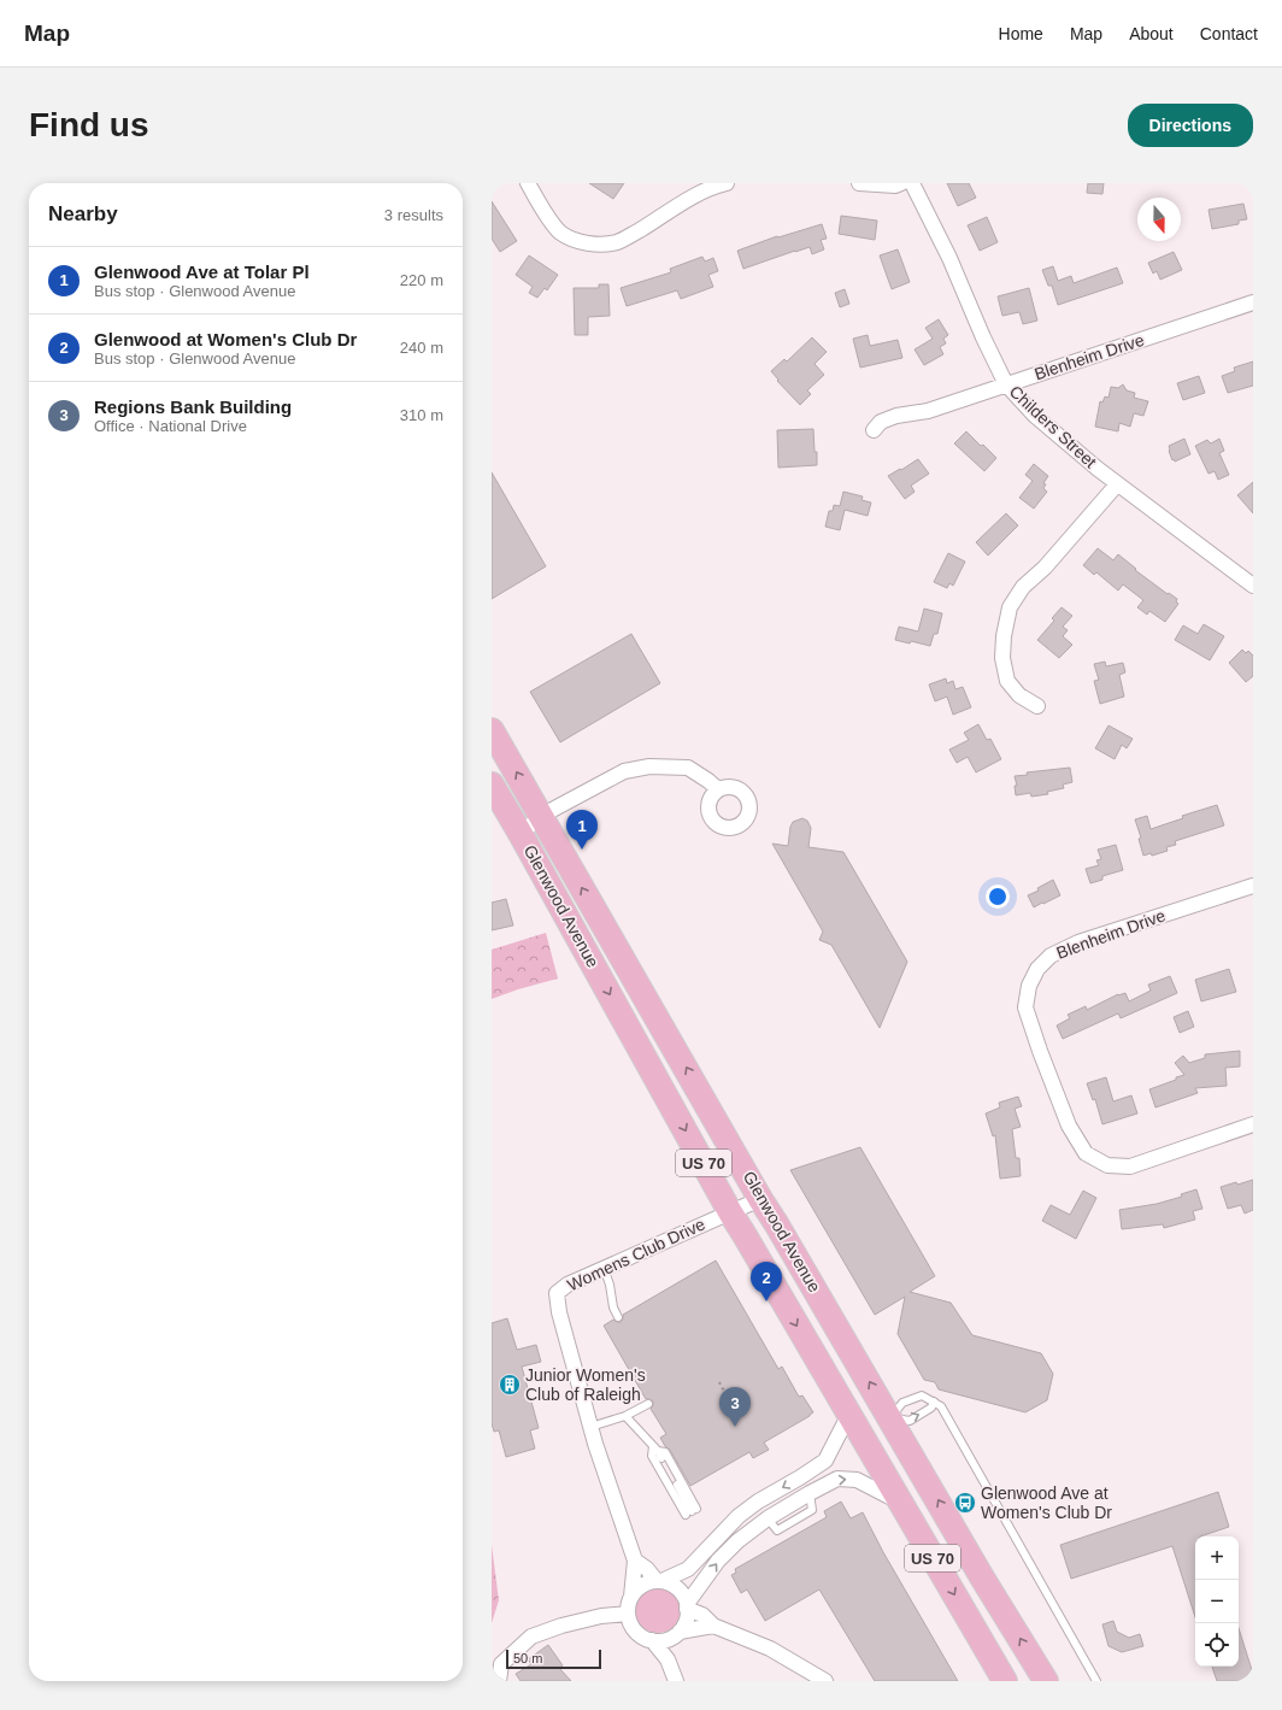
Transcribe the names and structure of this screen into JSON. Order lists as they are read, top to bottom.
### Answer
{
  "streets": {
    "main road": ["Glenwood Avenue", "US 70"],
    "street": ["Blenheim Drive", "Childers Street", "Womens Club Drive"]
  },
  "crossings": [
    ["Blenheim Drive", "Childers Street"],
    ["Glenwood Avenue", "Womens Club Drive"]
  ],
  "places": {
    "building": ["Junior Women's Club of Raleigh"],
    "bus stop": ["Glenwood Ave at Women's Club Dr"]
  },
  "scale_bar": "50 m",
  "north": "bottom",
  "page": {
    "header": "Map",
    "nav": [
      "Home",
      "Map",
      "About",
      "Contact"
    ],
    "buttons": "Directions",
    "title": "Find us",
    "heading": ["Nearby", "3 results"],
    "list": [
      {
        "mark": "1",
        "name": "Glenwood Ave at Tolar Pl",
        "note": "Bus stop · Glenwood Avenue",
        "value": "220 m"
      },
      {
        "mark": "2",
        "name": "Glenwood at Women's Club Dr",
        "note": "Bus stop · Glenwood Avenue",
        "value": "240 m"
      },
      {
        "mark": "3",
        "name": "Regions Bank Building",
        "note": "Office · National Drive",
        "value": "310 m"
      }
    ],
    "pins": ["1", "2", "3"],
    "map_buttons": ["+", "−"],
    "scale": "50 m"
  }
}
